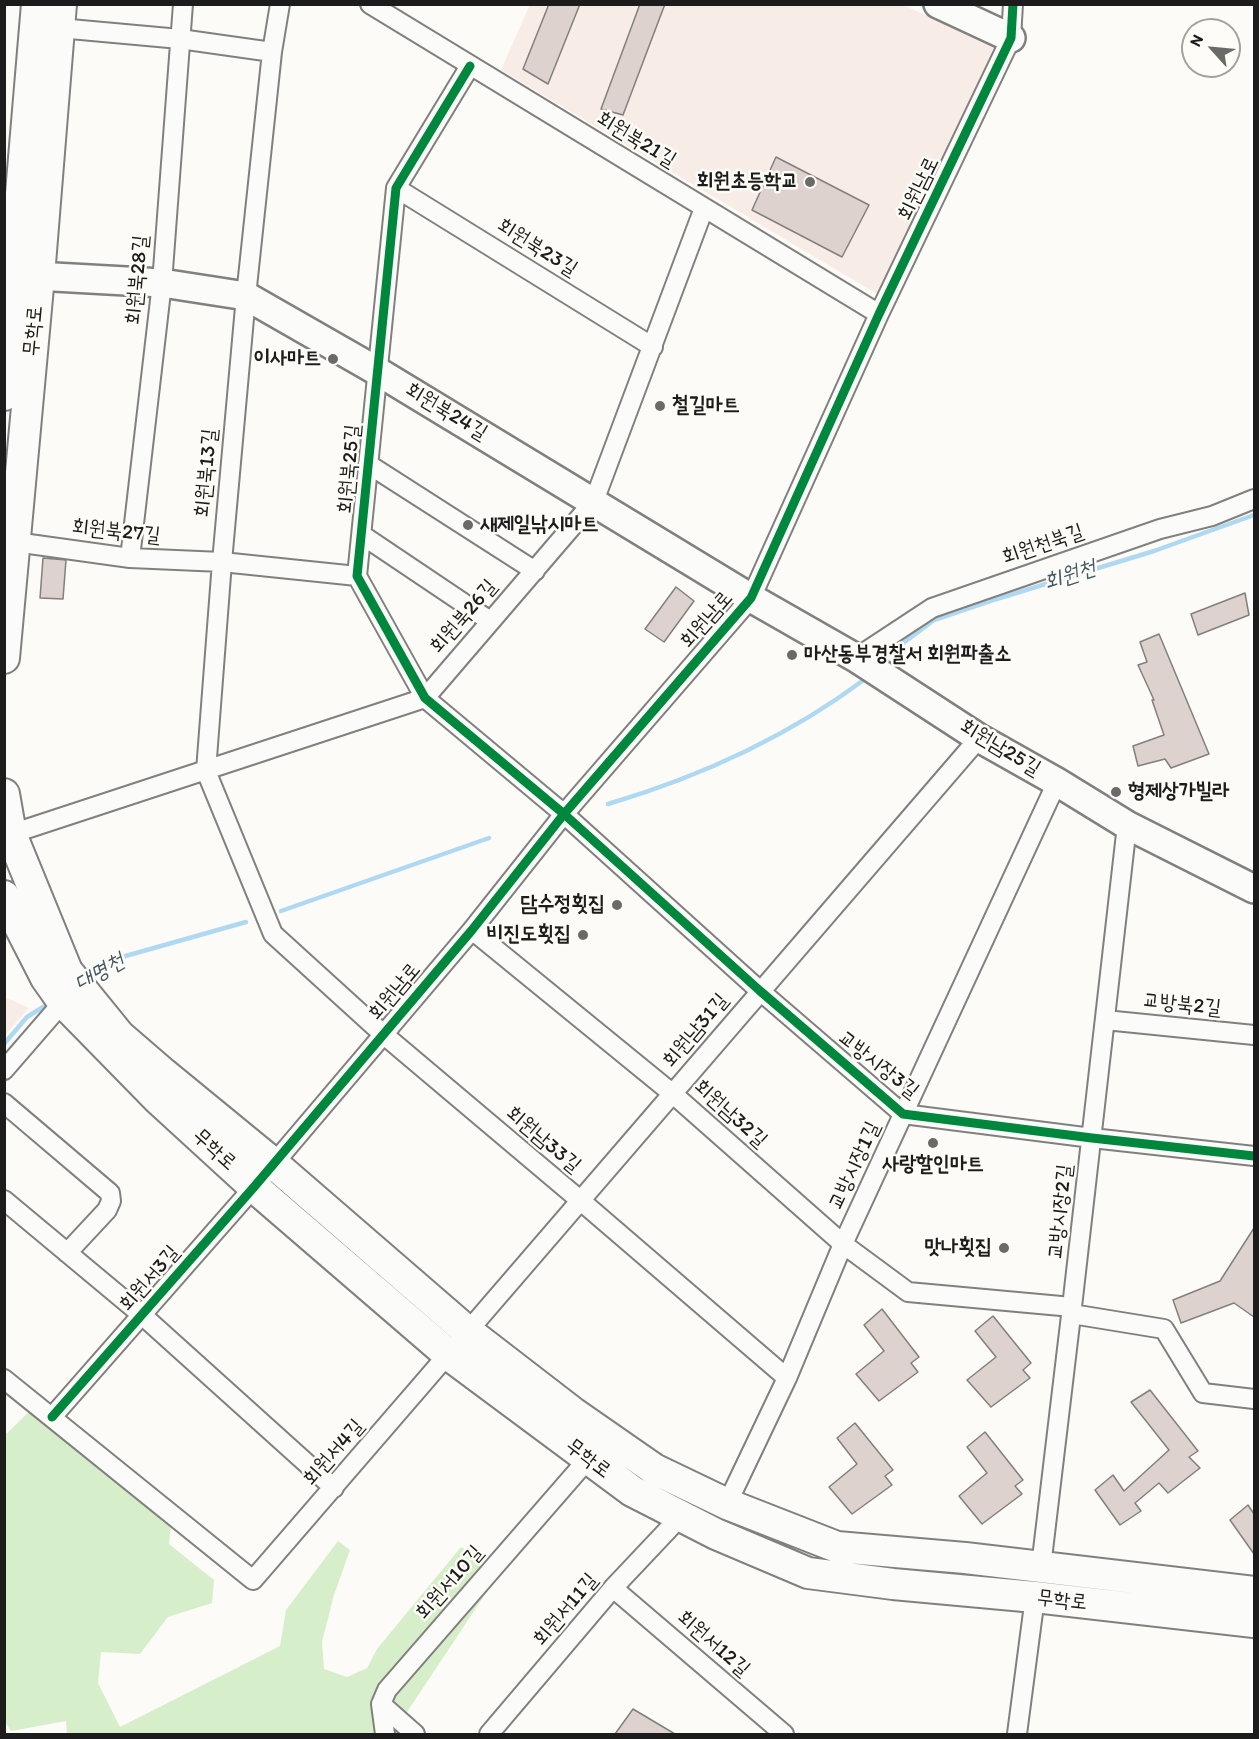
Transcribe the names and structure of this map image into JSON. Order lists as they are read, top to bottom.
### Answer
{
  "streets": {
    "main road": ["무학로", "회원북24길", "회원남25길"],
    "street": [
      "회원북21길",
      "회원남로",
      "회원북23길",
      "회원북28길",
      "회원북25길",
      "회원북13길",
      "회원북27길",
      "회원천북길",
      "회원북26길",
      "교방북2길",
      "회원남31길",
      "교방시장3길",
      "회원남32길",
      "회원남33길",
      "교방시장1길",
      "교방시장2길",
      "회원서3길",
      "회원서4길",
      "회원서10길",
      "회원서11길",
      "회원서12길"
    ]
  },
  "crossings": [
    ["회원북21길", "회원남로"],
    ["회원북21길", "회원북25길"],
    ["회원북21길", "회원북26길"],
    ["회원남로", "무학로"],
    ["회원남로", "회원북24길"],
    ["회원남로", "회원남25길"],
    ["회원남로", "교방시장3길"],
    ["회원남로", "회원남32길"],
    ["회원남로", "회원남33길"],
    ["회원남로", "회원서3길"],
    ["회원북23길", "회원북25길"],
    ["회원북23길", "회원북26길"],
    ["회원북28길", "회원북24길"],
    ["회원북28길", "회원북27길"],
    ["무학로", "회원북24길"],
    ["무학로", "회원북27길"],
    ["무학로", "회원남31길"],
    ["무학로", "교방시장1길"],
    ["무학로", "교방시장2길"],
    ["무학로", "회원서3길"],
    ["무학로", "회원서4길"],
    ["무학로", "회원서10길"],
    ["무학로", "회원서11길"],
    ["회원북24길", "회원북25길"],
    ["회원북24길", "회원북13길"],
    ["회원북24길", "회원북26길"],
    ["회원북24길", "회원남25길"],
    ["회원북25길", "회원북27길"],
    ["회원북13길", "회원북27길"],
    ["회원북13길", "회원남33길"],
    ["회원천북길", "회원남25길"],
    ["회원남25길", "회원남31길"],
    ["회원남25길", "교방시장1길"],
    ["회원남25길", "교방시장2길"],
    ["교방북2길", "교방시장2길"],
    ["회원남31길", "교방시장3길"],
    ["회원남31길", "회원남32길"],
    ["회원남31길", "회원남33길"],
    ["회원남31길", "회원서4길"],
    ["교방시장3길", "교방시장1길"],
    ["교방시장3길", "교방시장2길"],
    ["회원남32길", "교방시장1길"],
    ["회원남32길", "교방시장2길"],
    ["회원남33길", "교방시장1길"],
    ["회원서3길", "회원서4길"],
    ["회원서11길", "회원서12길"]
  ],
  "water": ["회원천", "대명천"],
  "places": [
    "회원초등학교",
    "이사마트",
    "철길마트",
    "새제일낚시마트",
    "마산동부경찰서 회원파출소",
    "형제상가빌라",
    "담수정횟집",
    "비진도횟집",
    "사랑할인마트",
    "맛나횟집"
  ],
  "north": "top left"
}
